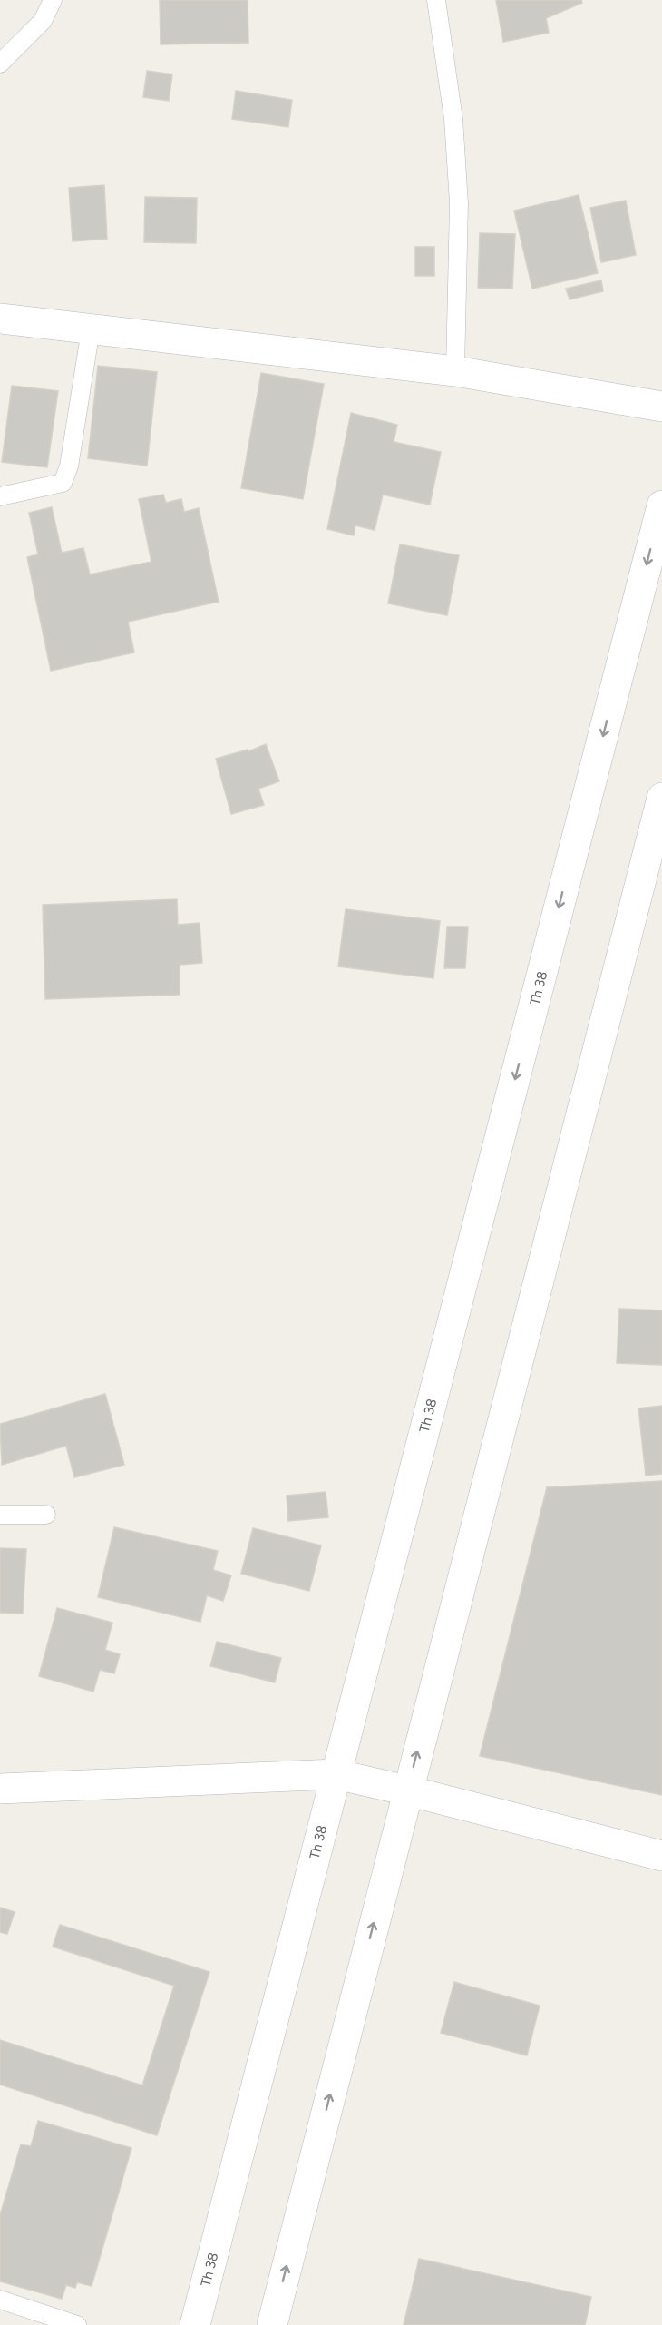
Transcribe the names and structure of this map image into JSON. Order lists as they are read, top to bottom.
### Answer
{
  "streets": {
    "street": ["Th 38"]
  }
}
